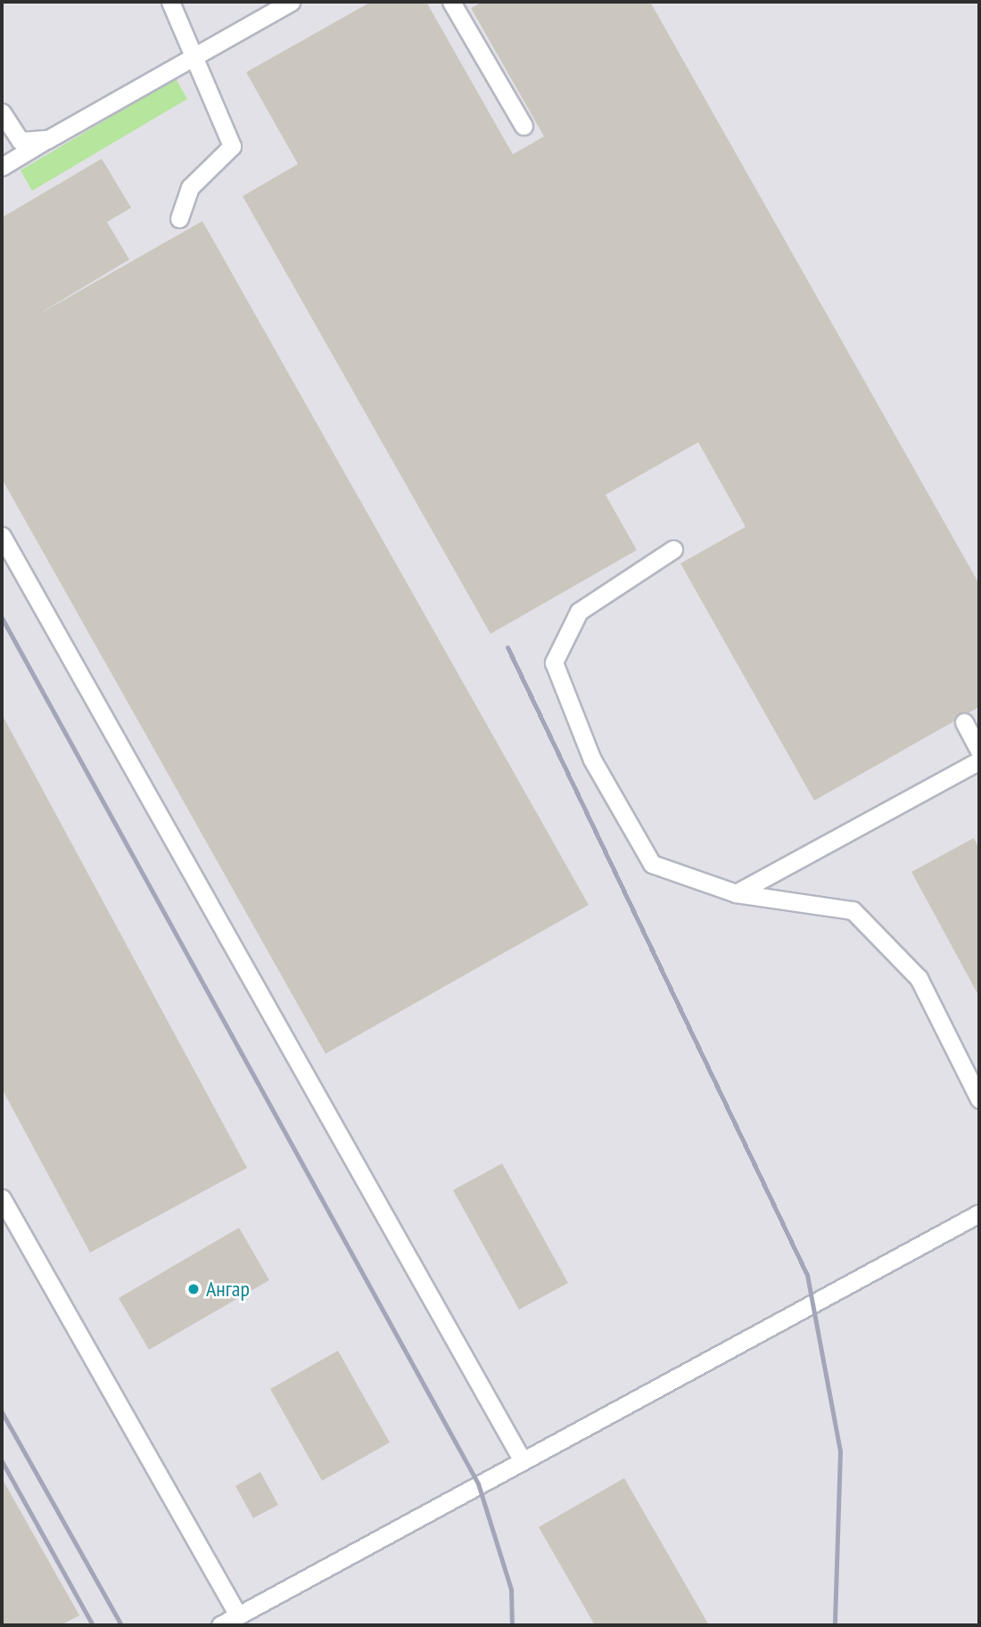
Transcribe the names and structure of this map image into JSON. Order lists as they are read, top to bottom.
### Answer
{
  "places": ["Ангар"]
}
